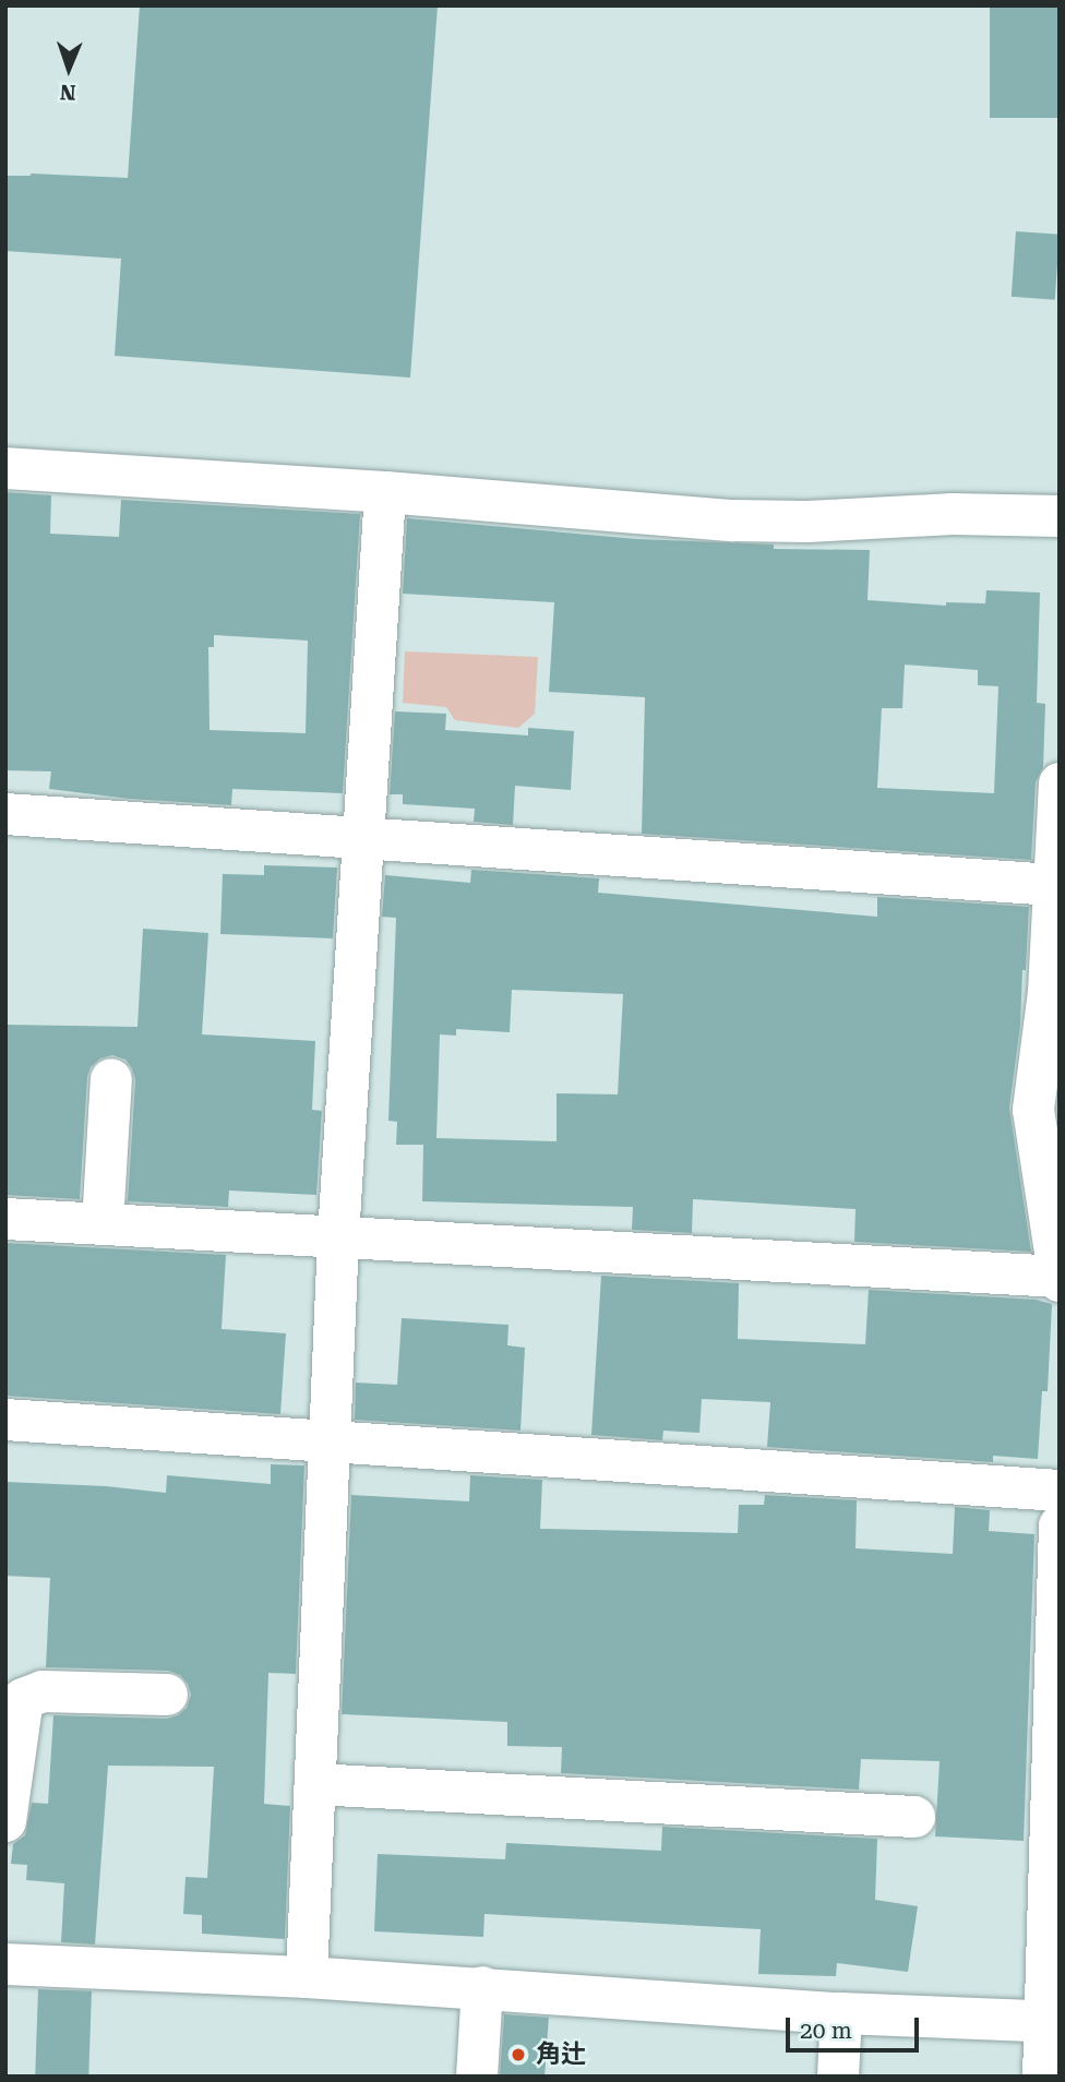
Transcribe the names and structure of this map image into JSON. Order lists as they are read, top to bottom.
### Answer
{
  "places": ["角辻"],
  "scale_bar": "20 m",
  "north": "bottom"
}
